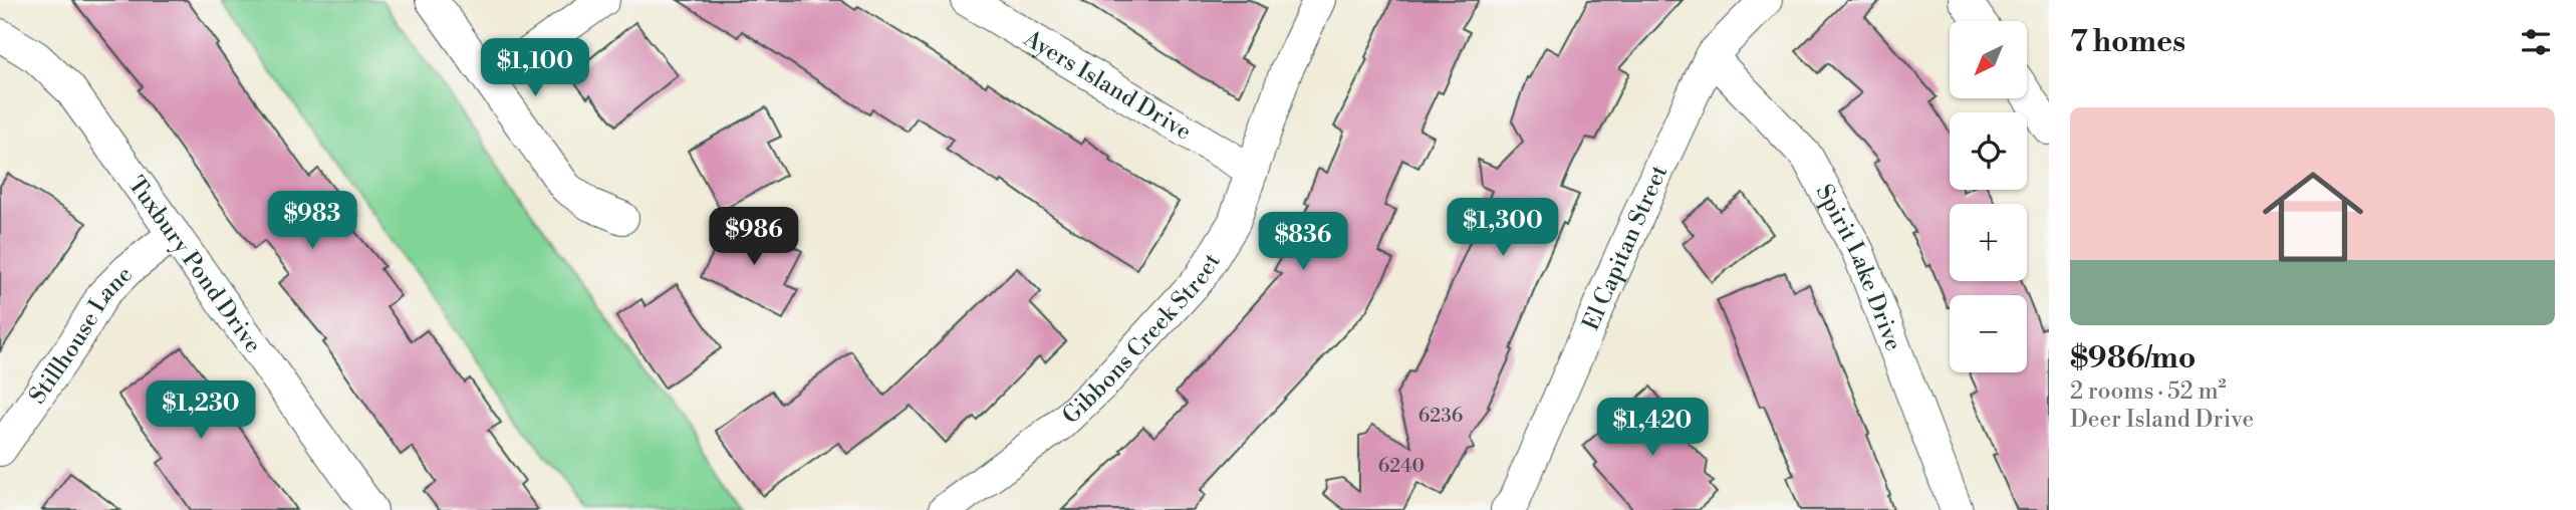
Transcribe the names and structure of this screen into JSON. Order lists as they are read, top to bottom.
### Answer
{
  "streets": {
    "street": [
      "Ayers Island Drive",
      "El Capitan Street",
      "Tuxbury Pond Drive",
      "Spirit Lake Drive",
      "Gibbons Creek Street",
      "Stillhouse Lane"
    ]
  },
  "crossings": [
    ["Ayers Island Drive", "Gibbons Creek Street"],
    ["El Capitan Street", "Spirit Lake Drive"],
    ["Tuxbury Pond Drive", "Stillhouse Lane"]
  ],
  "house_numbers": ["6236", "6240"],
  "north": "bottom left",
  "page": {
    "heading": "7 homes",
    "map_buttons": ["+", "−"],
    "price": [
      "$1,100",
      "$983",
      "$1,300",
      "$986",
      "$836",
      "$1,230",
      "$1,420"
    ],
    "list": [
      {
        "name": "$986/mo",
        "note": "2 rooms · 52 m² · Deer Island Drive"
      }
    ]
  }
}
